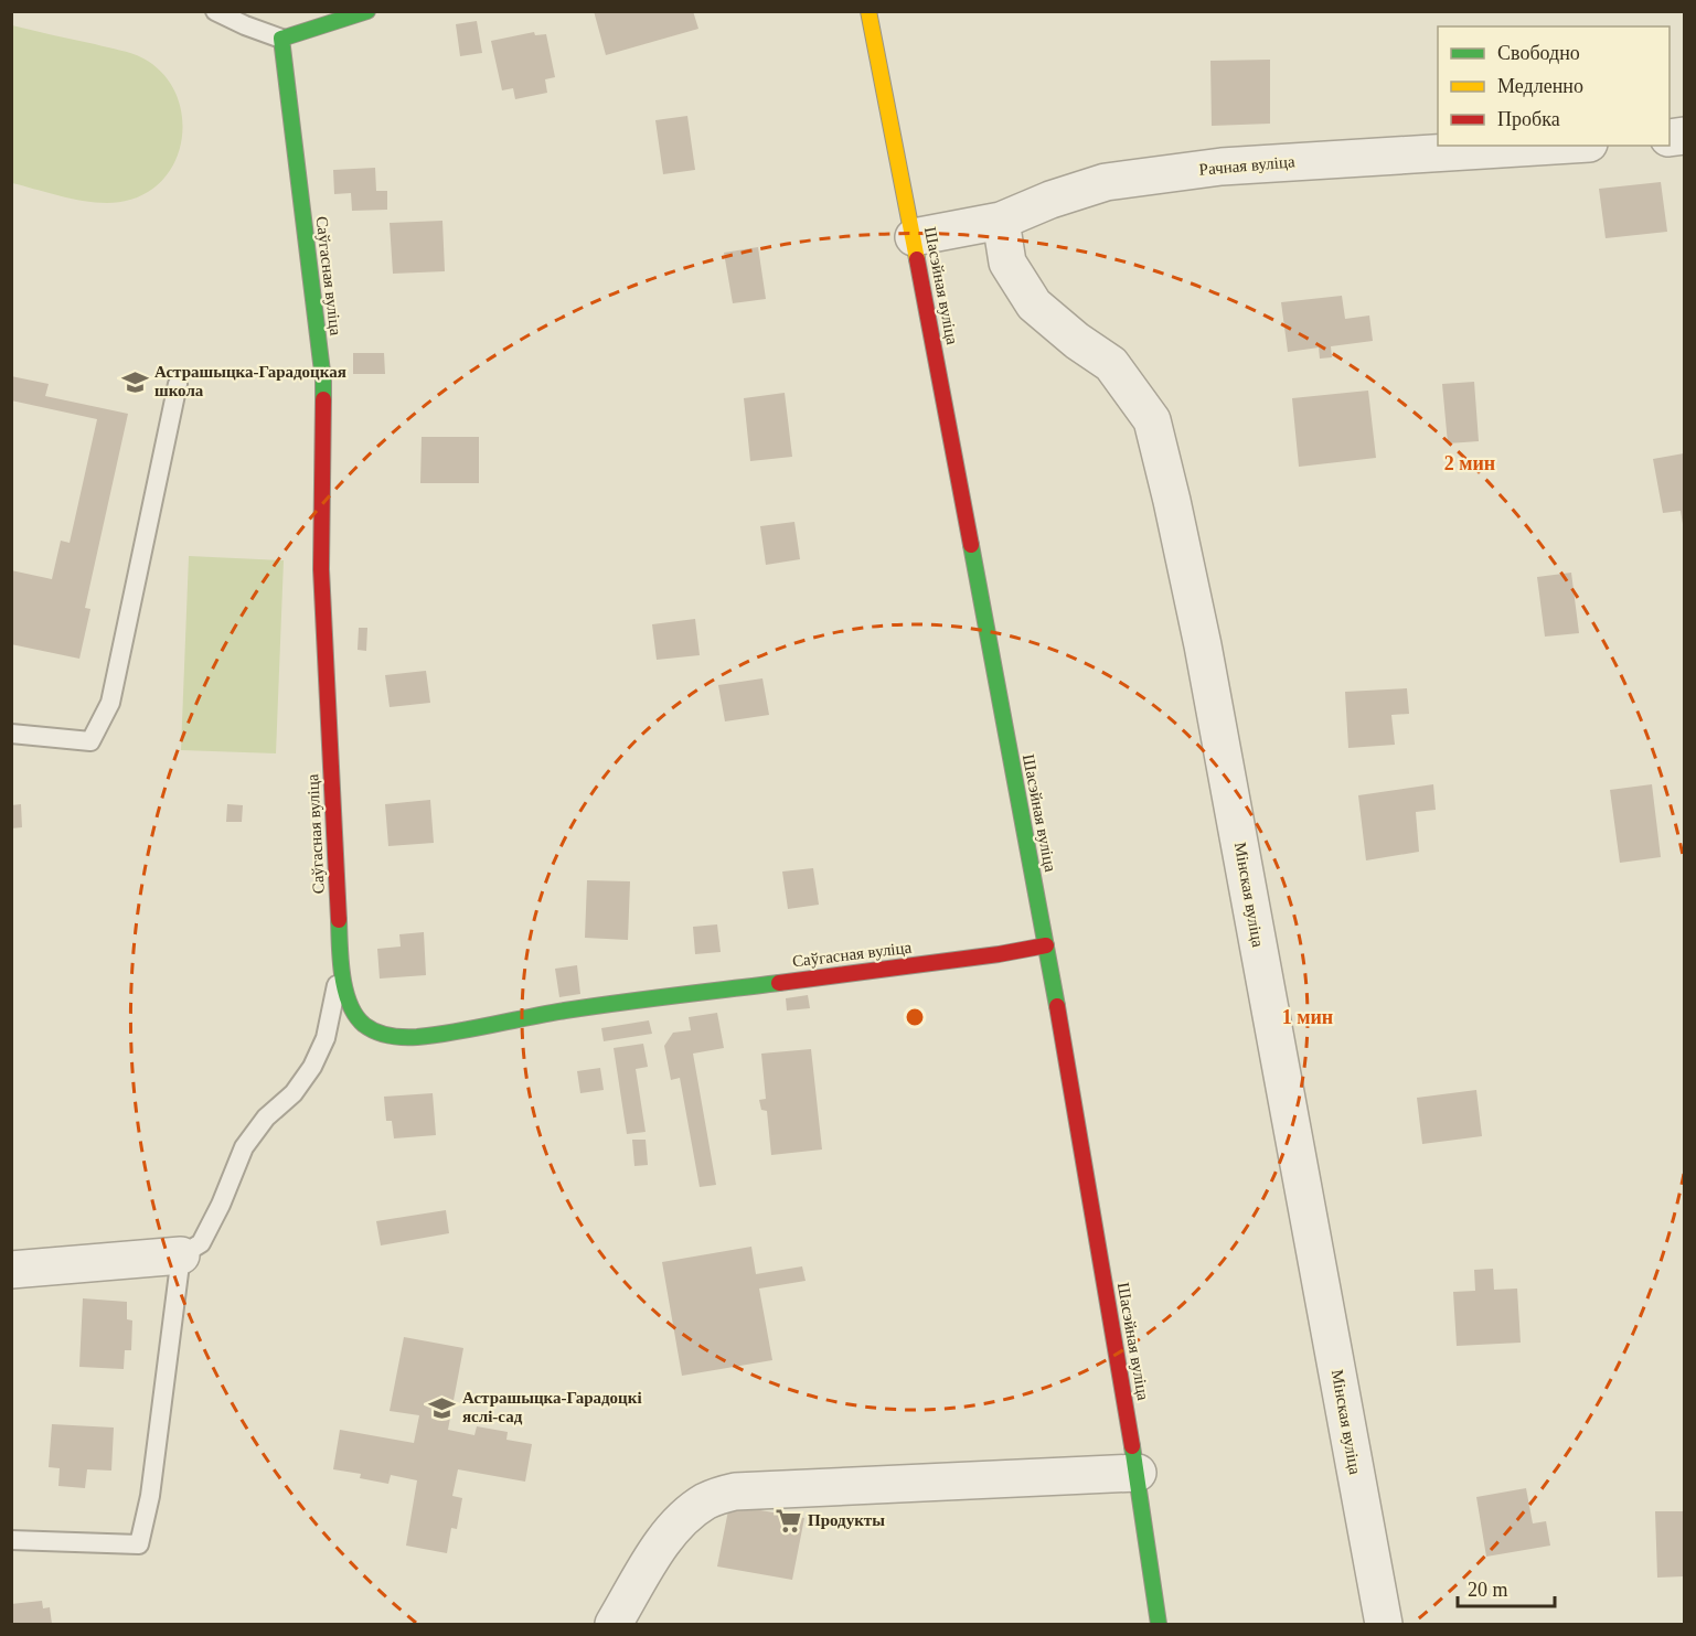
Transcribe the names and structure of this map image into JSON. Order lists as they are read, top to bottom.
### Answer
{
  "streets": {
    "street": [
      "Рачная вуліца",
      "Саўгасная вуліца",
      "Шасэйная вуліца",
      "Мінская вуліца"
    ]
  },
  "crossings": [
    ["Рачная вуліца", "Шасэйная вуліца"],
    ["Рачная вуліца", "Мінская вуліца"],
    ["Саўгасная вуліца", "Шасэйная вуліца"]
  ],
  "places": {
    "school or university": ["Астрашыцка-Гарадоцкая школа", "Астрашыцка-Гарадоцкі яслі-сад"],
    "supermarket": ["Продукты"]
  },
  "legend": ["Свободно", "Медленно", "Пробка"],
  "scale_bar": "20 m",
  "rings": ["2 мин", "1 мин"]
}
